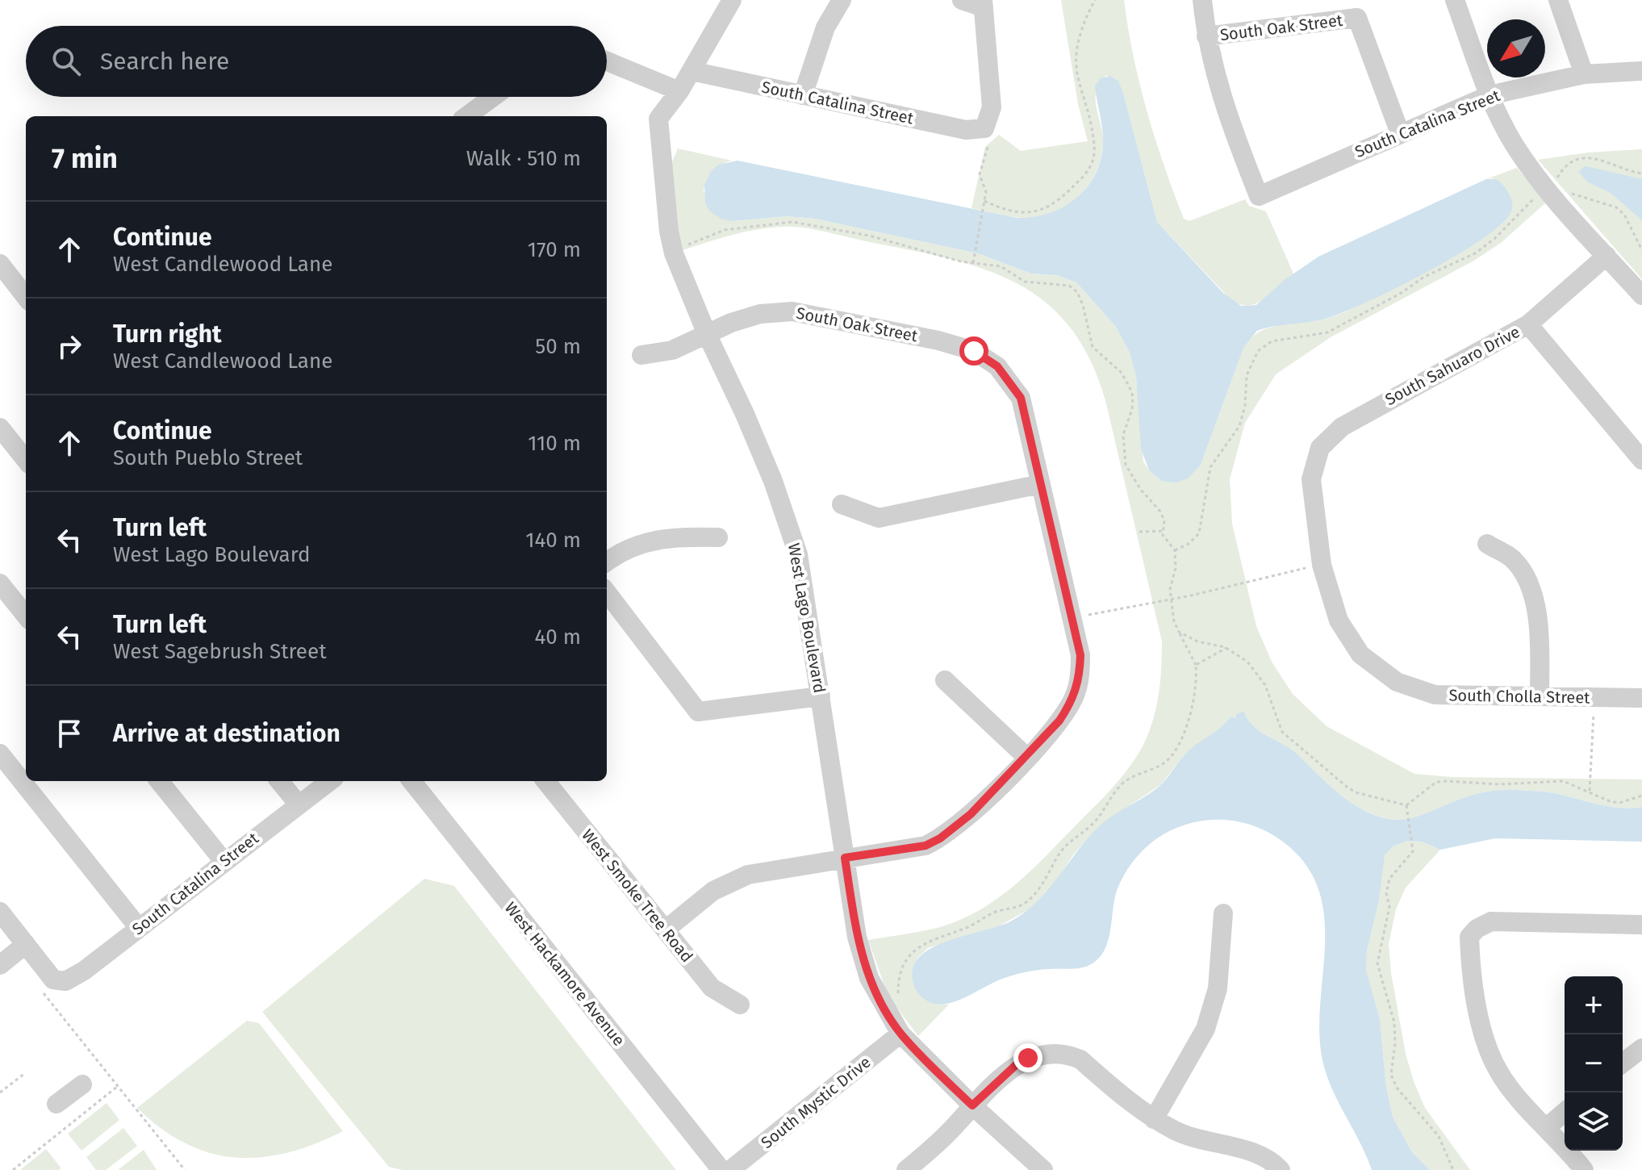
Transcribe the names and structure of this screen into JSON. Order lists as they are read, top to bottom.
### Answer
{
  "streets": {
    "street": [
      "South Oak Street",
      "South Catalina Street",
      "South Sahuaro Drive",
      "West Lago Boulevard",
      "South Cholla Street",
      "West Smoke Tree Road",
      "West Hackamore Avenue",
      "South Mystic Drive"
    ]
  },
  "crossings": [
    ["South Oak Street", "South Catalina Street"],
    ["South Oak Street", "West Lago Boulevard"],
    ["South Catalina Street", "West Lago Boulevard"],
    ["South Sahuaro Drive", "South Cholla Street"],
    ["West Lago Boulevard", "South Mystic Drive"]
  ],
  "north": "bottom left",
  "page": {
    "search": "Search here",
    "heading": ["7 min", "Walk · 510 m"],
    "list": [
      ["Continue", "West Candlewood Lane", "170 m"],
      ["Turn right", "West Candlewood Lane", "50 m"],
      ["Continue", "South Pueblo Street", "110 m"],
      ["Turn left", "West Lago Boulevard", "140 m"],
      ["Turn left", "West Sagebrush Street", "40 m"],
      "Arrive at destination"
    ],
    "map_buttons": ["+", "−"]
  }
}
